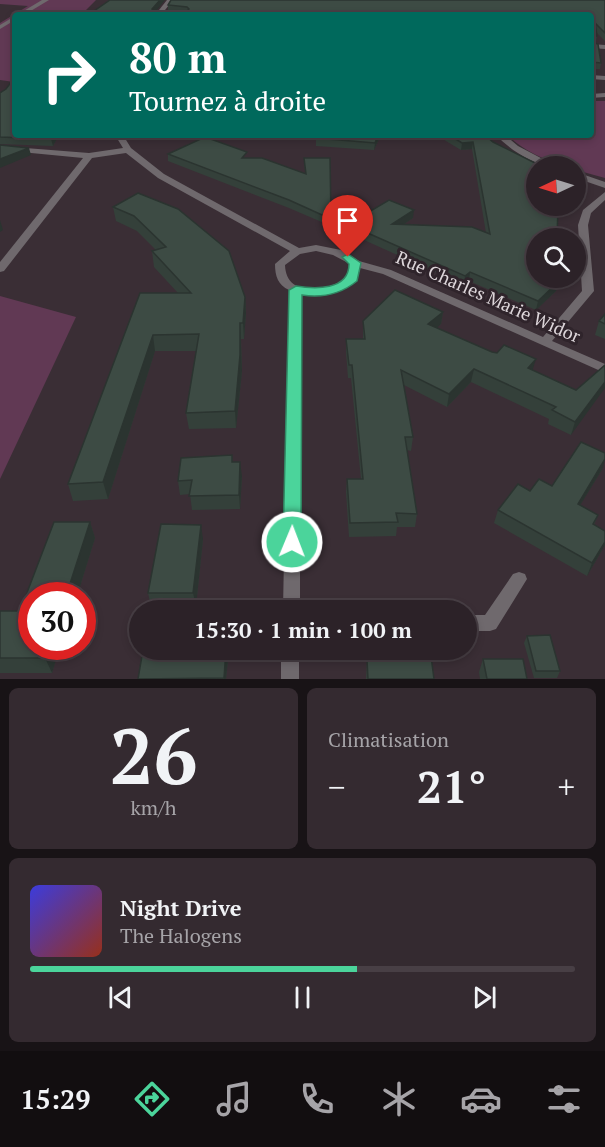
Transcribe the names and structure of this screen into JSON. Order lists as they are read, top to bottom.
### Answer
{
  "streets": {
    "street": ["Rue Charles Marie Widor"]
  },
  "north": "left",
  "page": {
    "turn": ["80 m", "Tournez à droite"],
    "limit": "30",
    "trip": "15:30 · 1 min · 100 m",
    "tile": [
      ["26", "km/h"],
      "Climatisation"
    ],
    "heat": ["−", "21°", "+"],
    "song": ["Night Drive", "The Halogens"],
    "tabs": "15:29"
  }
}
